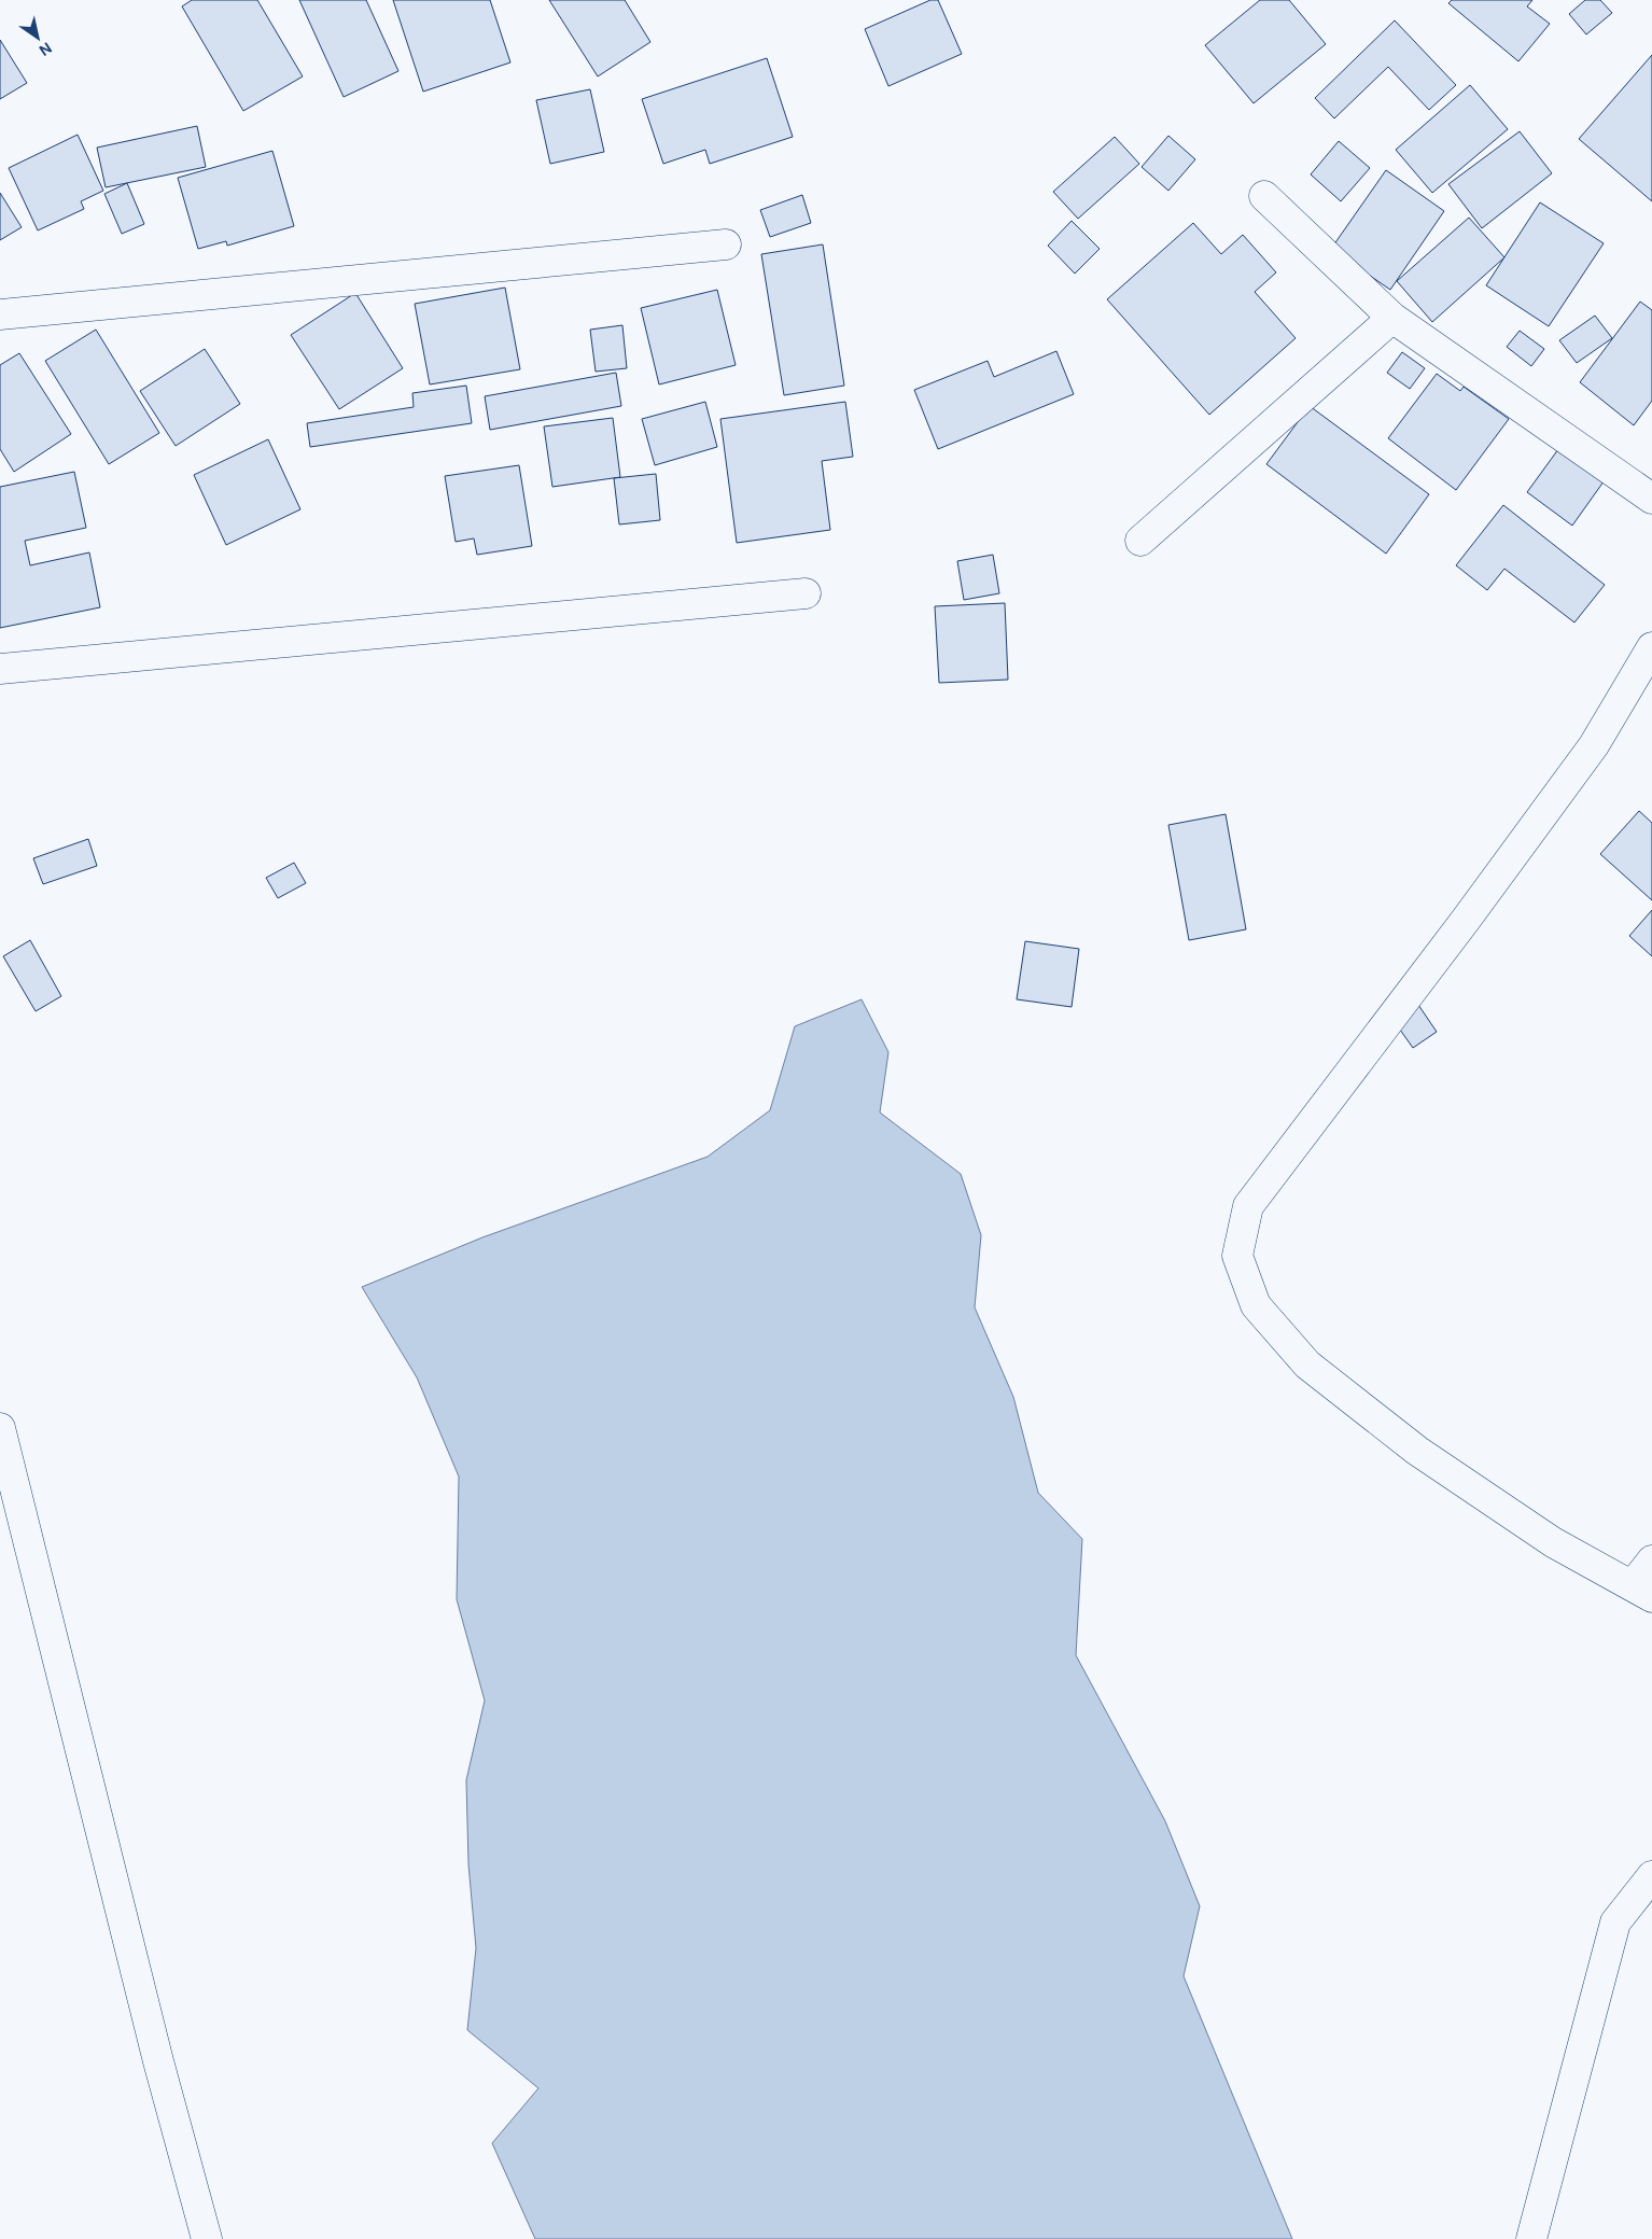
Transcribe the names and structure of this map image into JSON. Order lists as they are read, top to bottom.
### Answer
{
  "north": "bottom right"
}
